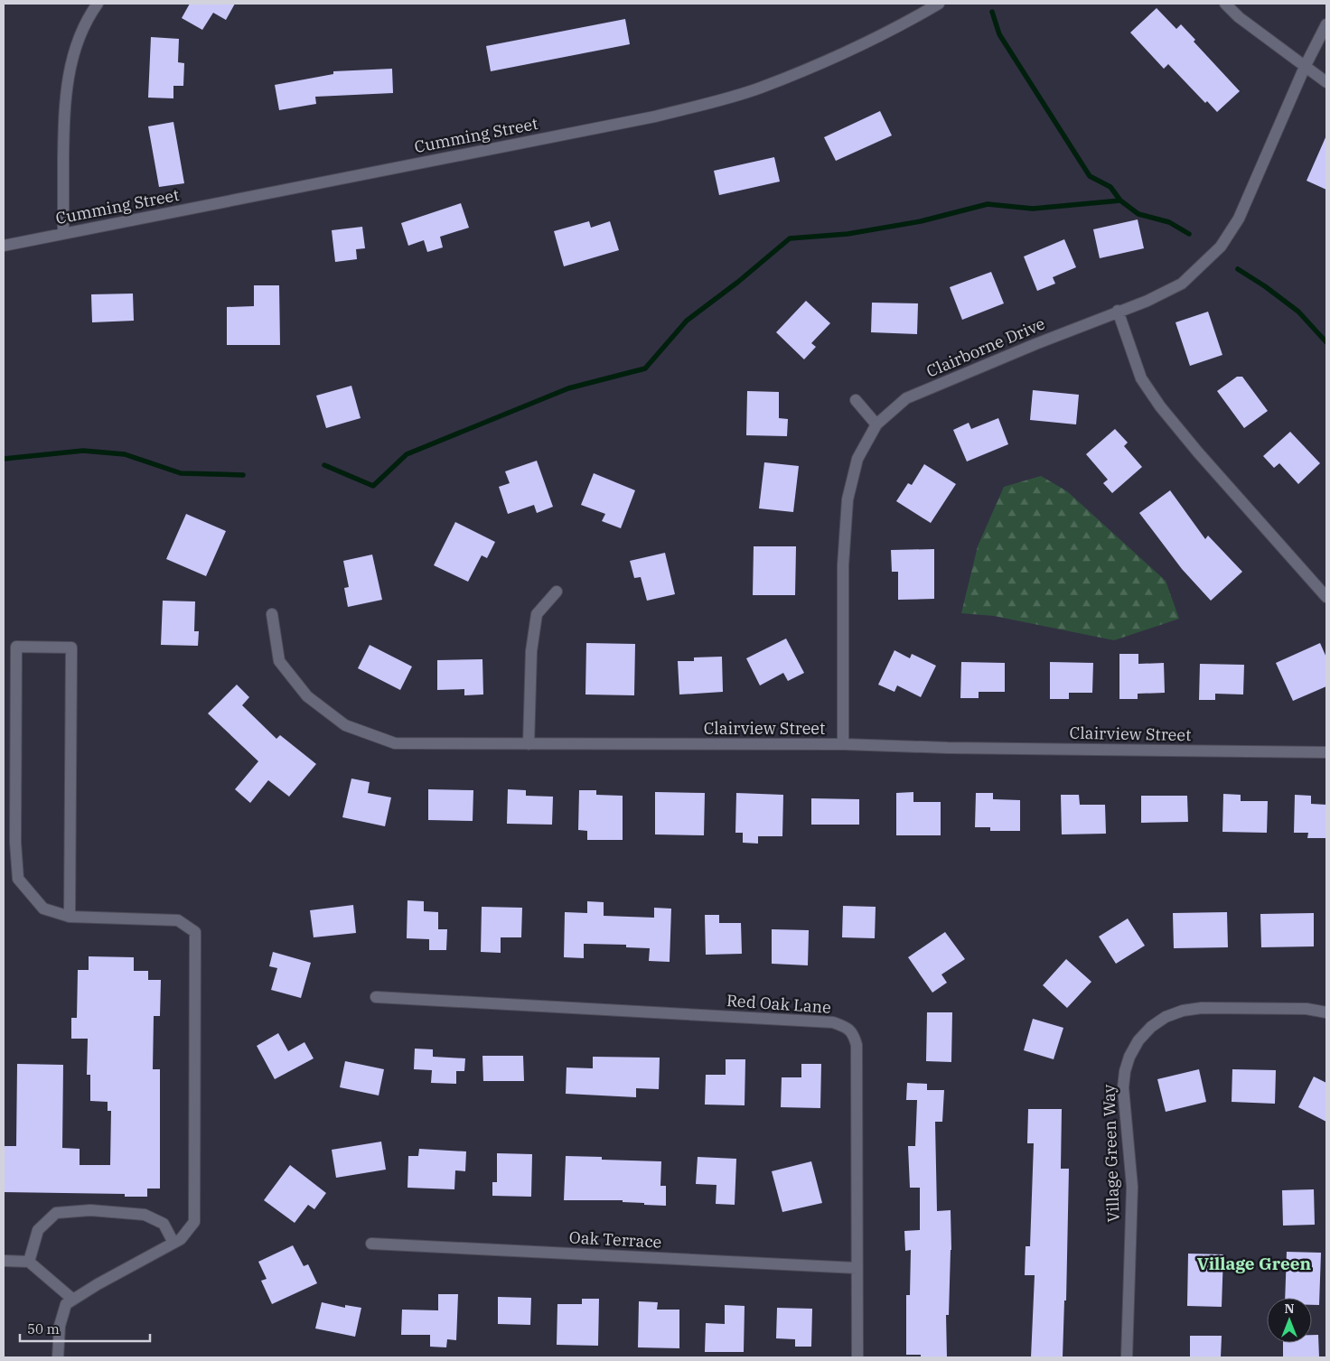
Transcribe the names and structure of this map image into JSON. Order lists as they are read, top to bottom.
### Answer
{
  "streets": {
    "street": [
      "Cumming Street",
      "Clairborne Drive",
      "Clairview Street",
      "Red Oak Lane",
      "Village Green Way",
      "Oak Terrace"
    ]
  },
  "crossings": [
    ["Clairborne Drive", "Clairview Street"],
    ["Red Oak Lane", "Oak Terrace"]
  ],
  "districts": ["Village Green"],
  "scale_bar": "50 m",
  "north": "top"
}
